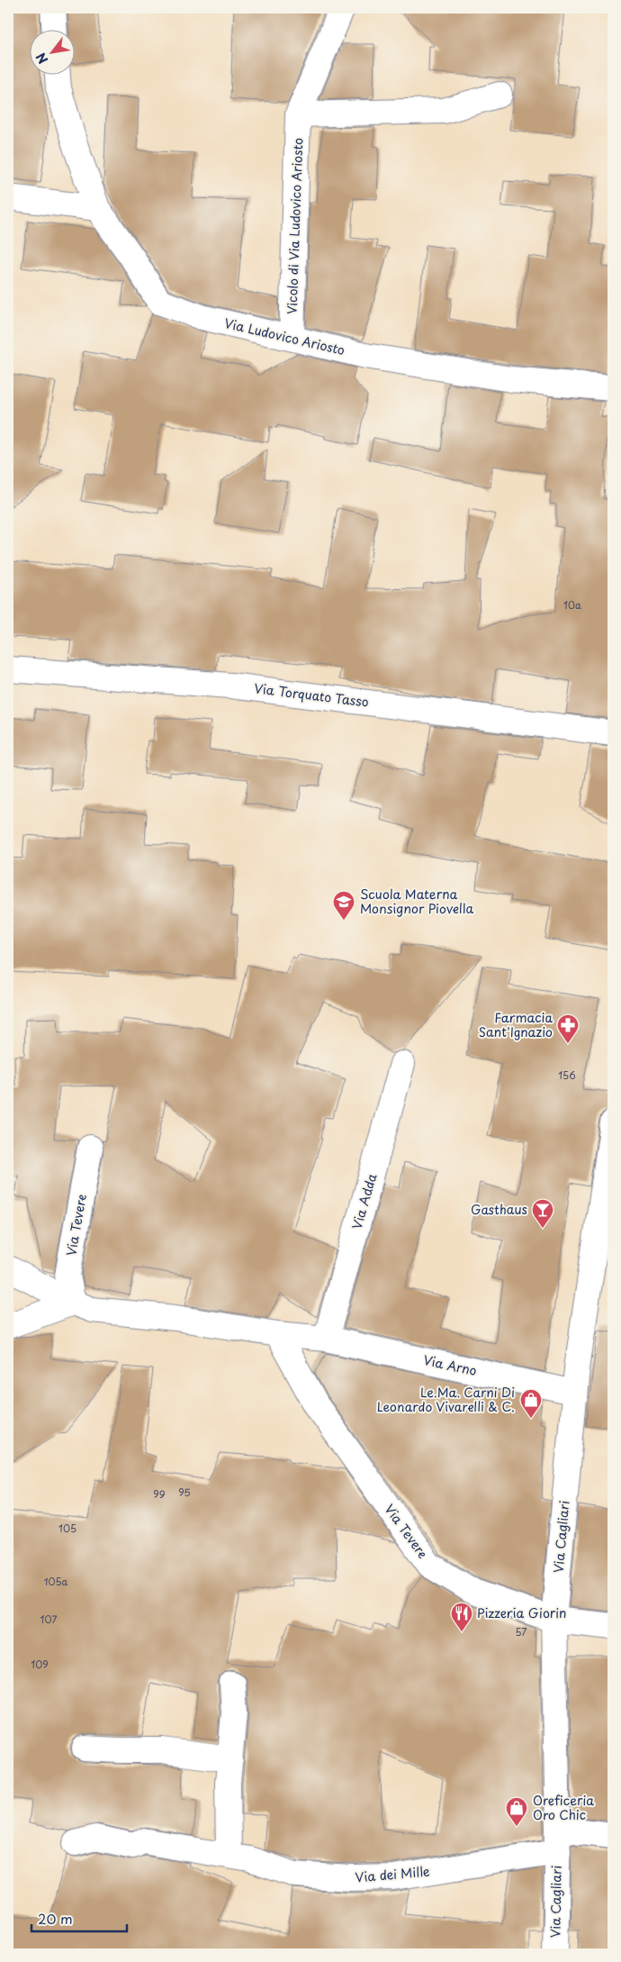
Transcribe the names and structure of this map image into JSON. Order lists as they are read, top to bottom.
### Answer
{
  "streets": {
    "street": [
      "Vicolo di Via Ludovico Ariosto",
      "Via Ludovico Ariosto",
      "Via Torquato Tasso",
      "Via Adda",
      "Via Tevere",
      "Via Arno",
      "Via Cagliari",
      "Via dei Mille"
    ]
  },
  "crossings": [
    ["Vicolo di Via Ludovico Ariosto", "Via Ludovico Ariosto"],
    ["Via Adda", "Via Arno"],
    ["Via Tevere", "Via Cagliari"],
    ["Via Arno", "Via Cagliari"],
    ["Via Cagliari", "Via dei Mille"]
  ],
  "places": {
    "school or university": ["Scuola Materna Monsignor Piovella"],
    "pharmacy": ["Farmacia Sant'Ignazio"],
    "bar": ["Gasthaus"],
    "shop": ["Le.Ma. Carni Di Leonardo Vivarelli & C.", "Oreficeria Oro Chic"],
    "restaurant": ["Pizzeria Giorin"]
  },
  "house_numbers": [
    "10a",
    "156",
    "95",
    "99",
    "105",
    "105a",
    "107",
    "57",
    "109"
  ],
  "scale_bar": "20 m",
  "north": "bottom left"
}
